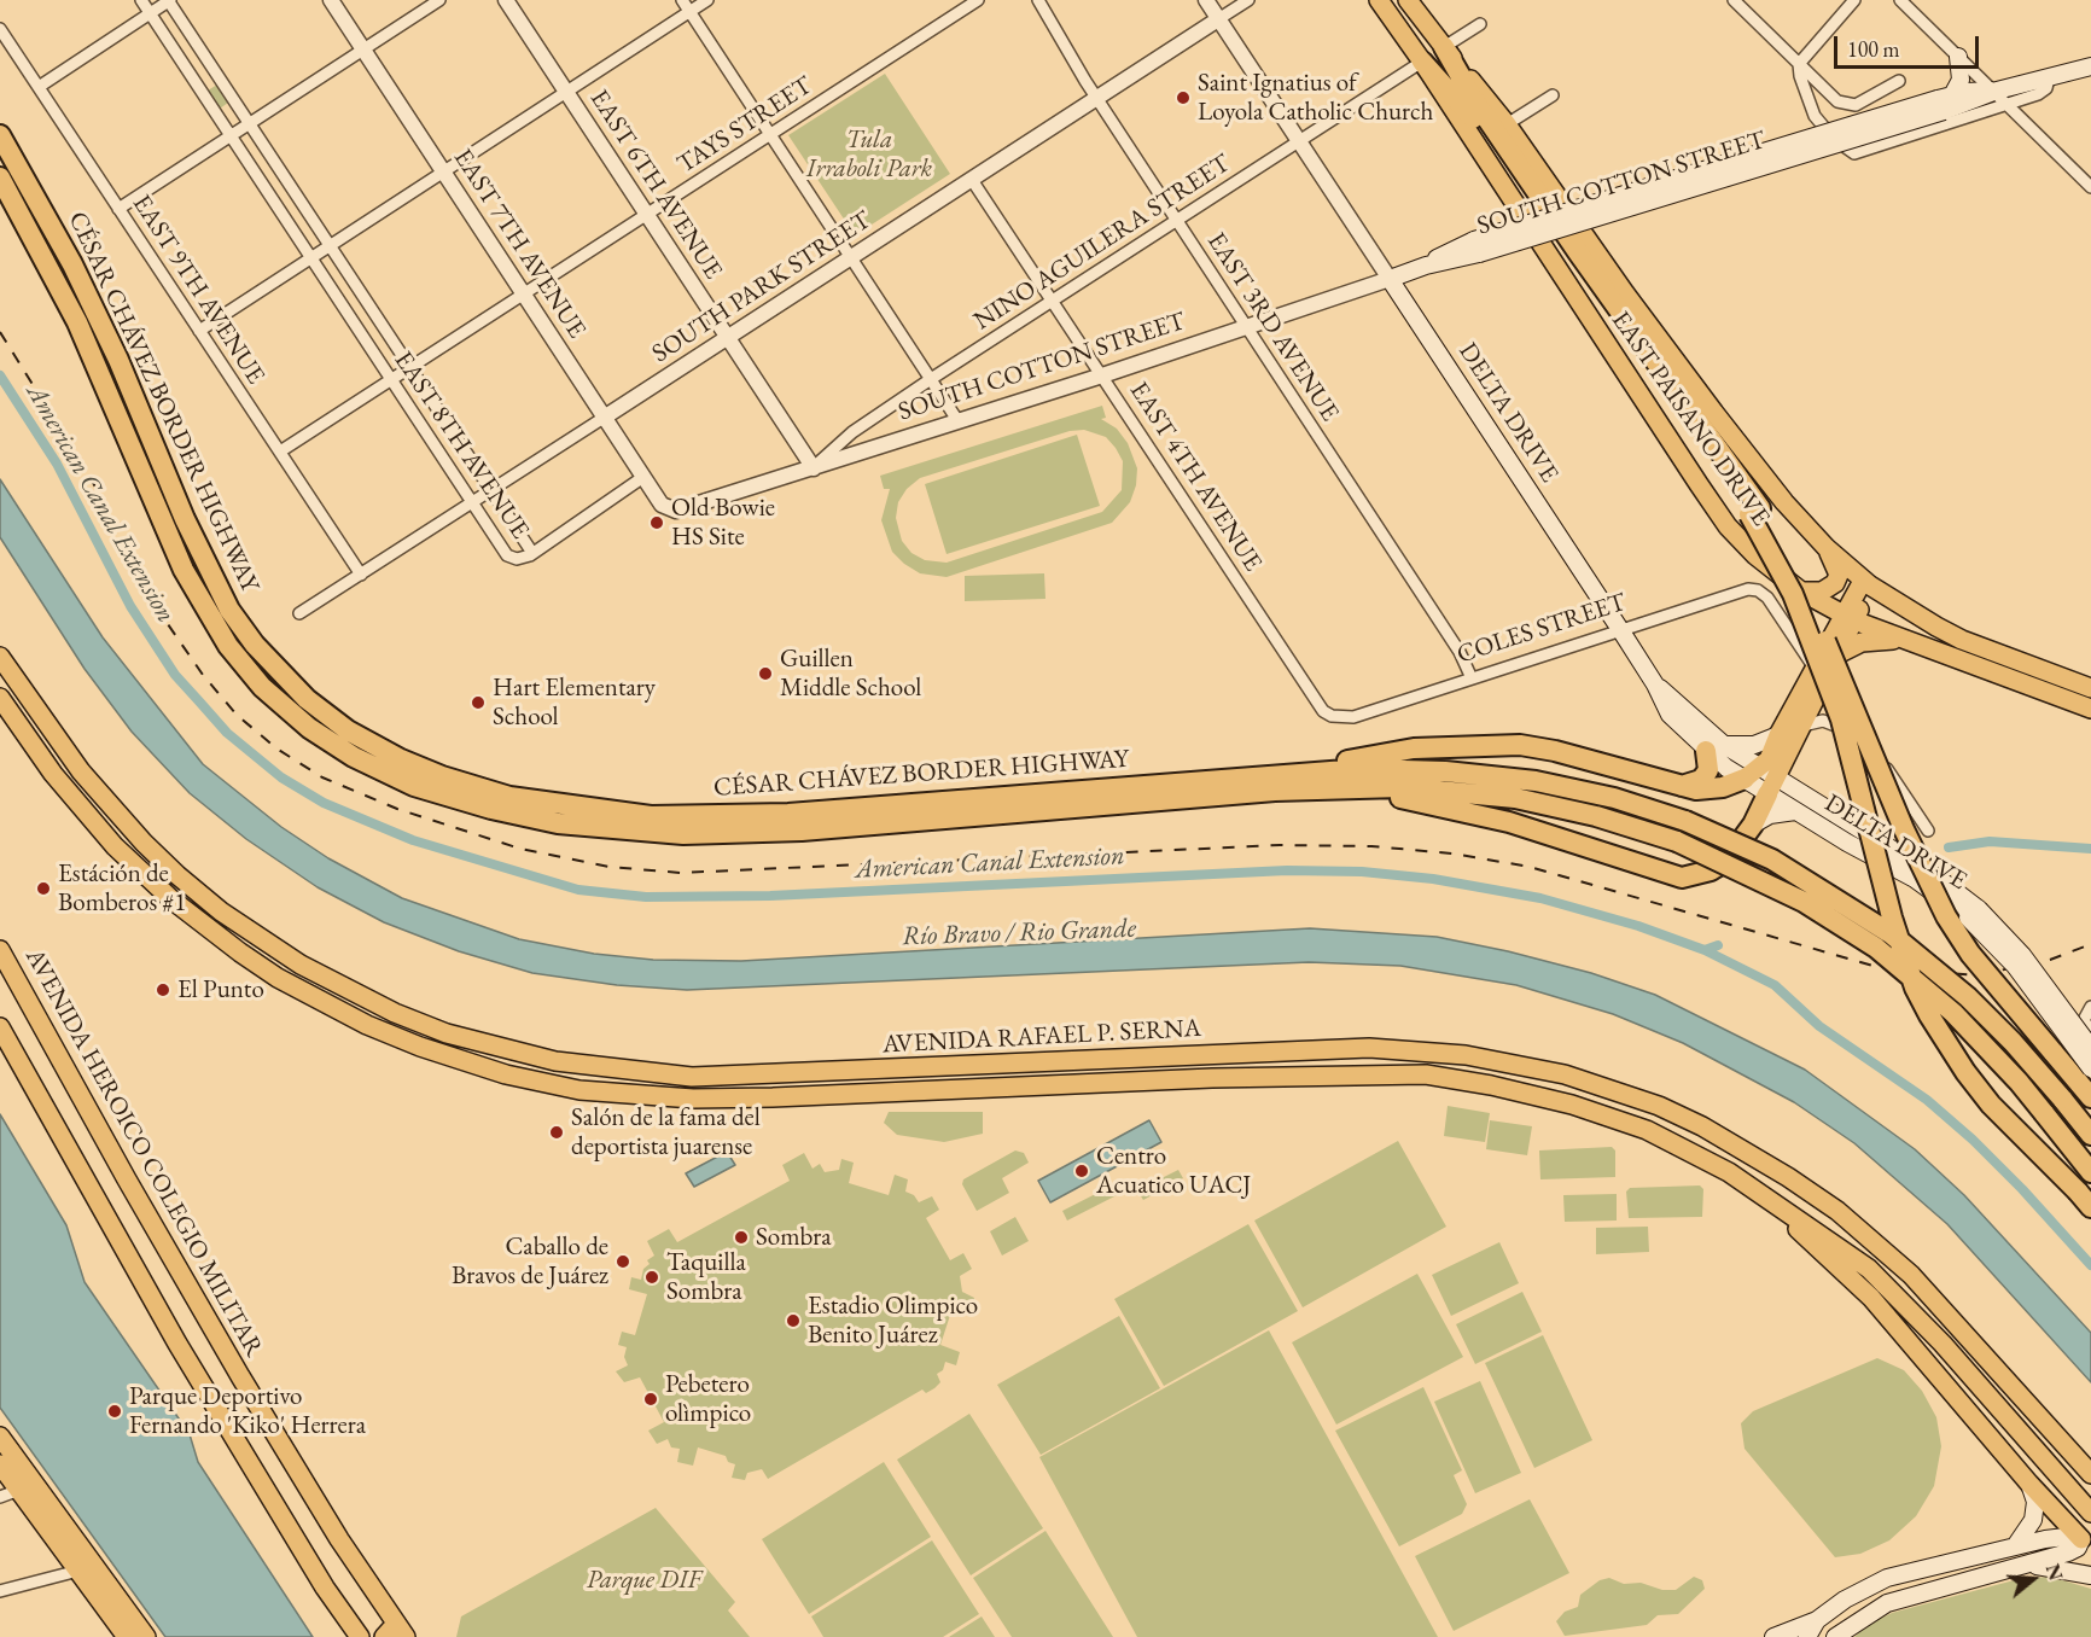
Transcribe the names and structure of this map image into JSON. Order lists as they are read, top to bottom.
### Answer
{
  "streets": {
    "highway": ["CÉSAR CHÁVEZ BORDER HIGHWAY"],
    "main road": [
      "SOUTH COTTON STREET",
      "DELTA DRIVE",
      "EAST PAISANO DRIVE",
      "AVENIDA RAFAEL P. SERNA",
      "AVENIDA HEROICO COLEGIO MILITAR"
    ],
    "street": [
      "TAYS STREET",
      "EAST 6TH AVENUE",
      "NINO AGUILERA STREET",
      "EAST 7TH AVENUE",
      "SOUTH PARK STREET",
      "EAST 9TH AVENUE",
      "EAST 3RD AVENUE",
      "EAST 8TH AVENUE",
      "EAST 4TH AVENUE",
      "COLES STREET"
    ]
  },
  "crossings": [
    ["TAYS STREET", "EAST 6TH AVENUE"],
    ["TAYS STREET", "EAST 7TH AVENUE"],
    ["TAYS STREET", "EAST 9TH AVENUE"],
    ["TAYS STREET", "EAST 8TH AVENUE"],
    ["SOUTH COTTON STREET", "EAST 6TH AVENUE"],
    ["SOUTH COTTON STREET", "NINO AGUILERA STREET"],
    ["SOUTH COTTON STREET", "EAST 7TH AVENUE"],
    ["SOUTH COTTON STREET", "EAST 3RD AVENUE"],
    ["SOUTH COTTON STREET", "DELTA DRIVE"],
    ["SOUTH COTTON STREET", "EAST 4TH AVENUE"],
    ["EAST 6TH AVENUE", "NINO AGUILERA STREET"],
    ["EAST 6TH AVENUE", "SOUTH PARK STREET"],
    ["NINO AGUILERA STREET", "EAST 3RD AVENUE"],
    ["NINO AGUILERA STREET", "EAST PAISANO DRIVE"],
    ["NINO AGUILERA STREET", "EAST 4TH AVENUE"],
    ["EAST 7TH AVENUE", "SOUTH PARK STREET"],
    ["SOUTH PARK STREET", "EAST 9TH AVENUE"],
    ["SOUTH PARK STREET", "EAST 3RD AVENUE"],
    ["SOUTH PARK STREET", "EAST 8TH AVENUE"],
    ["SOUTH PARK STREET", "EAST 4TH AVENUE"],
    ["EAST 3RD AVENUE", "COLES STREET"],
    ["DELTA DRIVE", "COLES STREET"],
    ["EAST 4TH AVENUE", "COLES STREET"]
  ],
  "water": ["American Canal Extension", "Río Bravo / Rio Grande"],
  "parks": ["Tula Irraboli Park", "Parque DIF"],
  "places": [
    "Saint Ignatius of Loyola Catholic Church",
    "Old Bowie HS Site",
    "Guillen Middle School",
    "Hart Elementary School",
    "Estáción de Bomberos #1",
    "El Punto",
    "Salón de la fama del deportista juarense",
    "Centro Acuatico UACJ",
    "Sombra",
    "Caballo de Bravos de Juárez",
    "Taquilla Sombra",
    "Estadio Olimpico Benito Juárez",
    "Pebetero olìmpico",
    "Parque Deportivo Fernando 'Kiko' Herrera"
  ],
  "scale_bar": "100 m",
  "north": "right"
}
